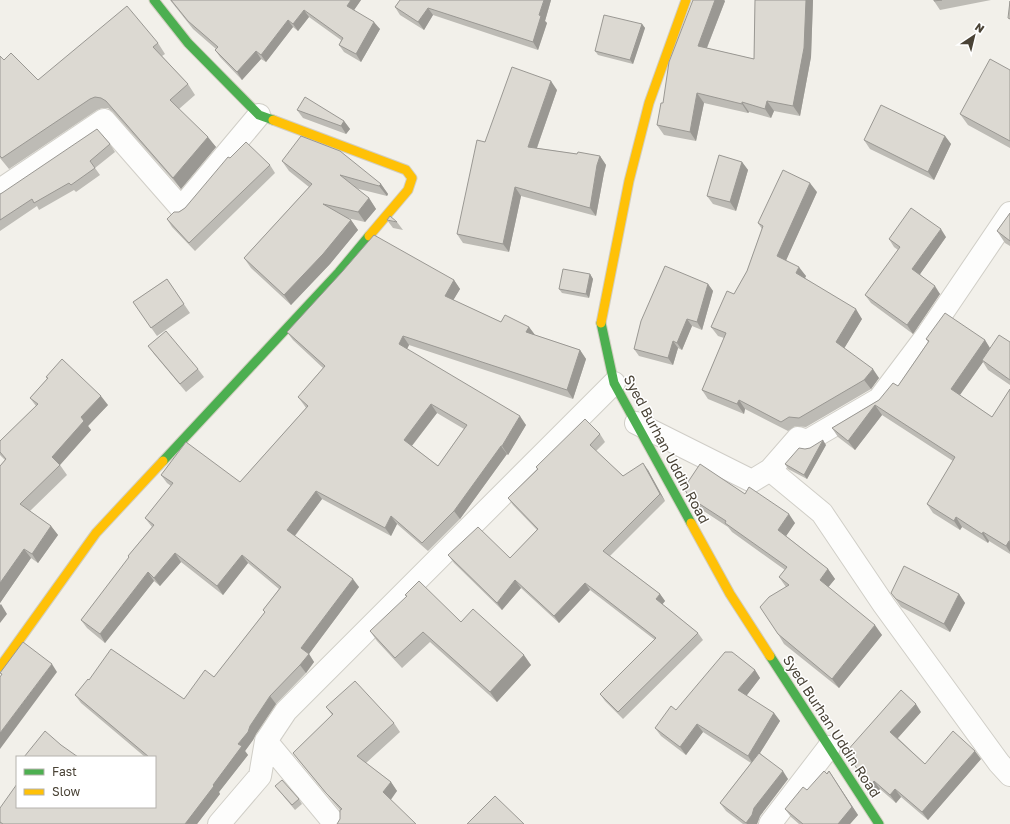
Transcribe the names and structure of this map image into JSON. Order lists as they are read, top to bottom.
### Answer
{
  "streets": {
    "street": ["Syed Burhan Uddin Road"]
  },
  "legend": ["Fast", "Slow"],
  "north": "top right"
}
